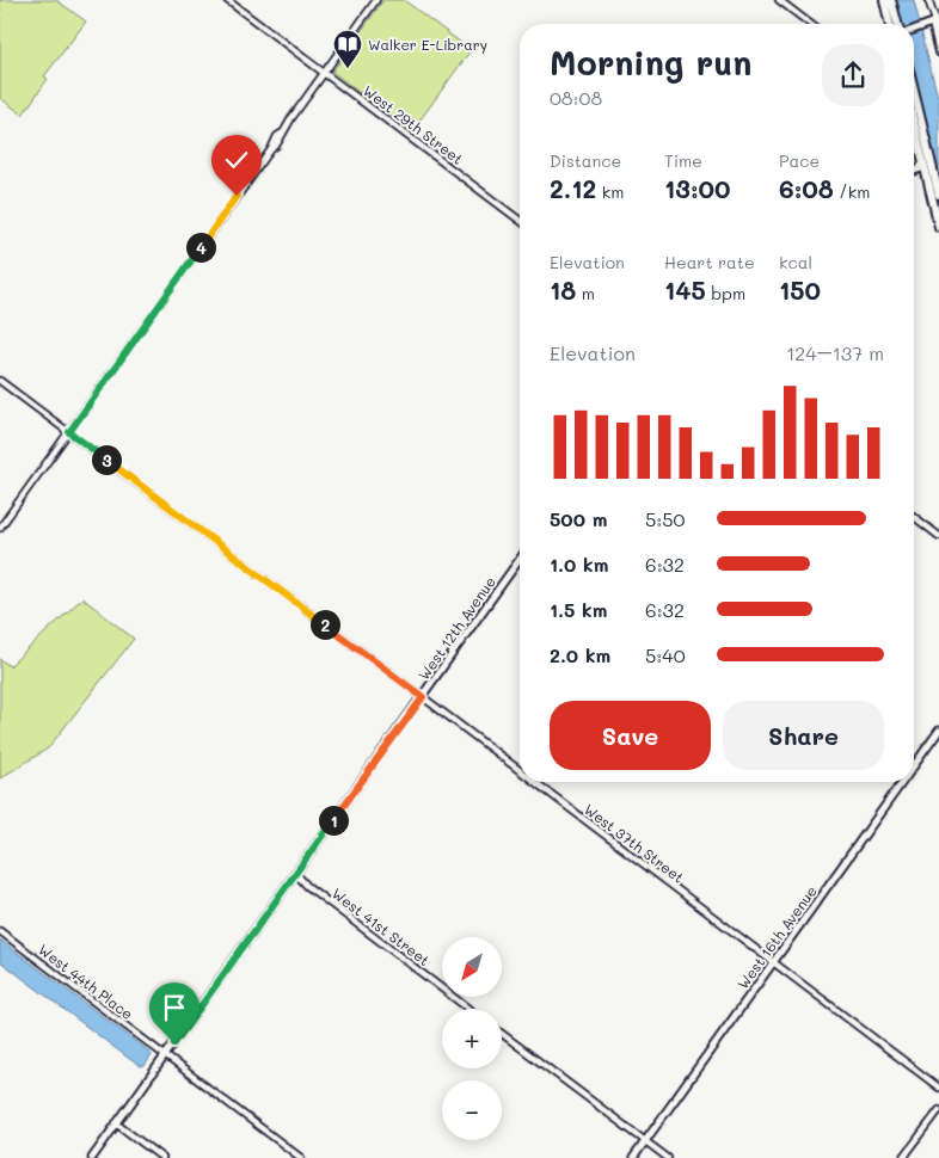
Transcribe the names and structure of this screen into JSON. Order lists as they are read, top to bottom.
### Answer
{
  "streets": {
    "main road": ["West 12th Avenue", "West 16th Avenue"],
    "street": [
      "West 29th Street",
      "West 37th Street",
      "West 41st Street",
      "West 44th Place"
    ]
  },
  "crossings": [
    ["West 12th Avenue", "West 37th Street"],
    ["West 12th Avenue", "West 41st Street"],
    ["West 12th Avenue", "West 44th Place"],
    ["West 37th Street", "West 16th Avenue"]
  ],
  "places": {
    "library": ["Walker E-Library"]
  },
  "north": "bottom left",
  "page": {
    "heading": ["Morning run", "08:08"],
    "stats": [
      ["Distance", "2.12 km"],
      ["Time", "13:00"],
      ["Pace", "6:08 /km"],
      ["Elevation", "18 m"],
      ["Heart rate", "145 bpm"],
      ["kcal", "150"]
    ],
    "pins": [
      "4",
      "3",
      "2",
      "1"
    ],
    "chart": ["Elevation", "124–137 m"],
    "list": [
      {
        "name": "500 m",
        "note": "5:50"
      },
      {
        "name": "1.0 km",
        "note": "6:32"
      },
      {
        "name": "1.5 km",
        "note": "6:32"
      },
      {
        "name": "2.0 km",
        "note": "5:40"
      }
    ],
    "buttons": ["Save", "Share"],
    "map_buttons": ["+", "−"]
  }
}
